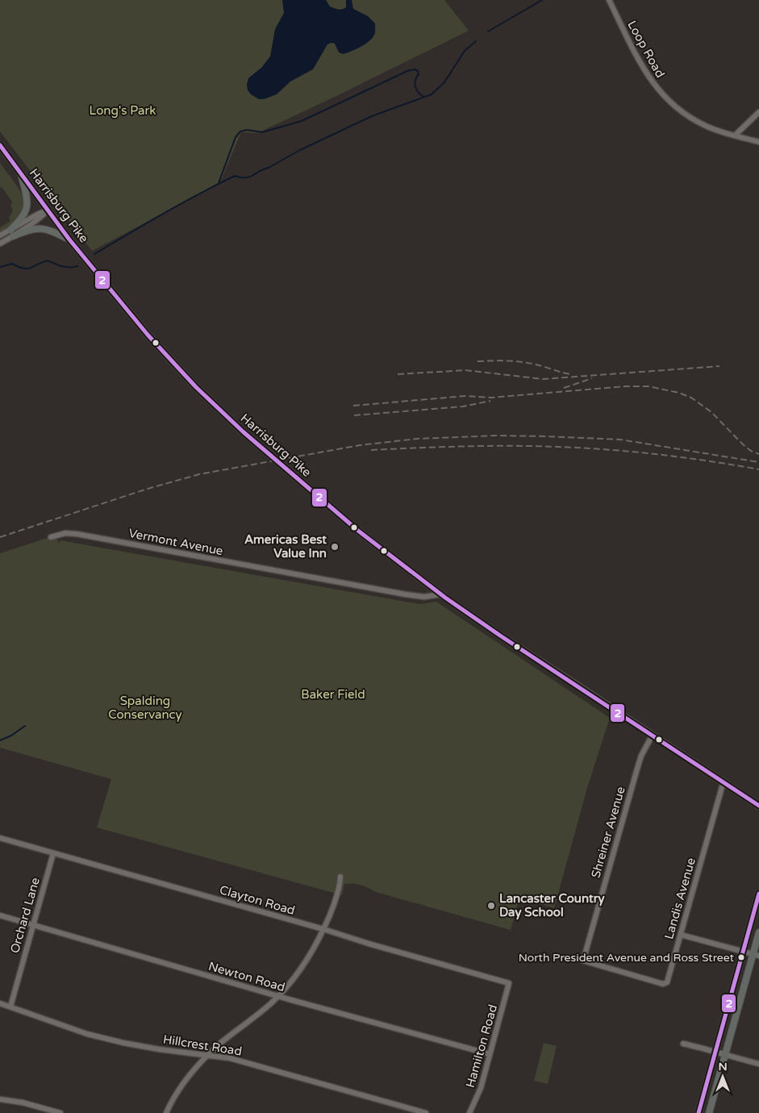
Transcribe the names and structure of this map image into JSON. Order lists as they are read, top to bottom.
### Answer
{
  "streets": {
    "main road": ["Harrisburg Pike"],
    "street": [
      "Loop Road",
      "Vermont Avenue",
      "Shreiner Avenue",
      "Landis Avenue",
      "Clayton Road",
      "Orchard Lane",
      "Newton Road",
      "Hillcrest Road",
      "Hamilton Road"
    ]
  },
  "crossings": [
    ["Harrisburg Pike", "Vermont Avenue"],
    ["Harrisburg Pike", "Shreiner Avenue"],
    ["Harrisburg Pike", "Landis Avenue"],
    ["Shreiner Avenue", "Landis Avenue"],
    ["Clayton Road", "Orchard Lane"],
    ["Clayton Road", "Hamilton Road"],
    ["Orchard Lane", "Newton Road"],
    ["Orchard Lane", "Hillcrest Road"],
    ["Newton Road", "Hamilton Road"]
  ],
  "parks": ["Long's Park", "Baker Field", "Spalding Conservancy"],
  "places": ["Americas Best Value Inn", "Lancaster Country Day School", "North President Avenue and Ross Street"],
  "lines": ["transit line 2"],
  "north": "top"
}
